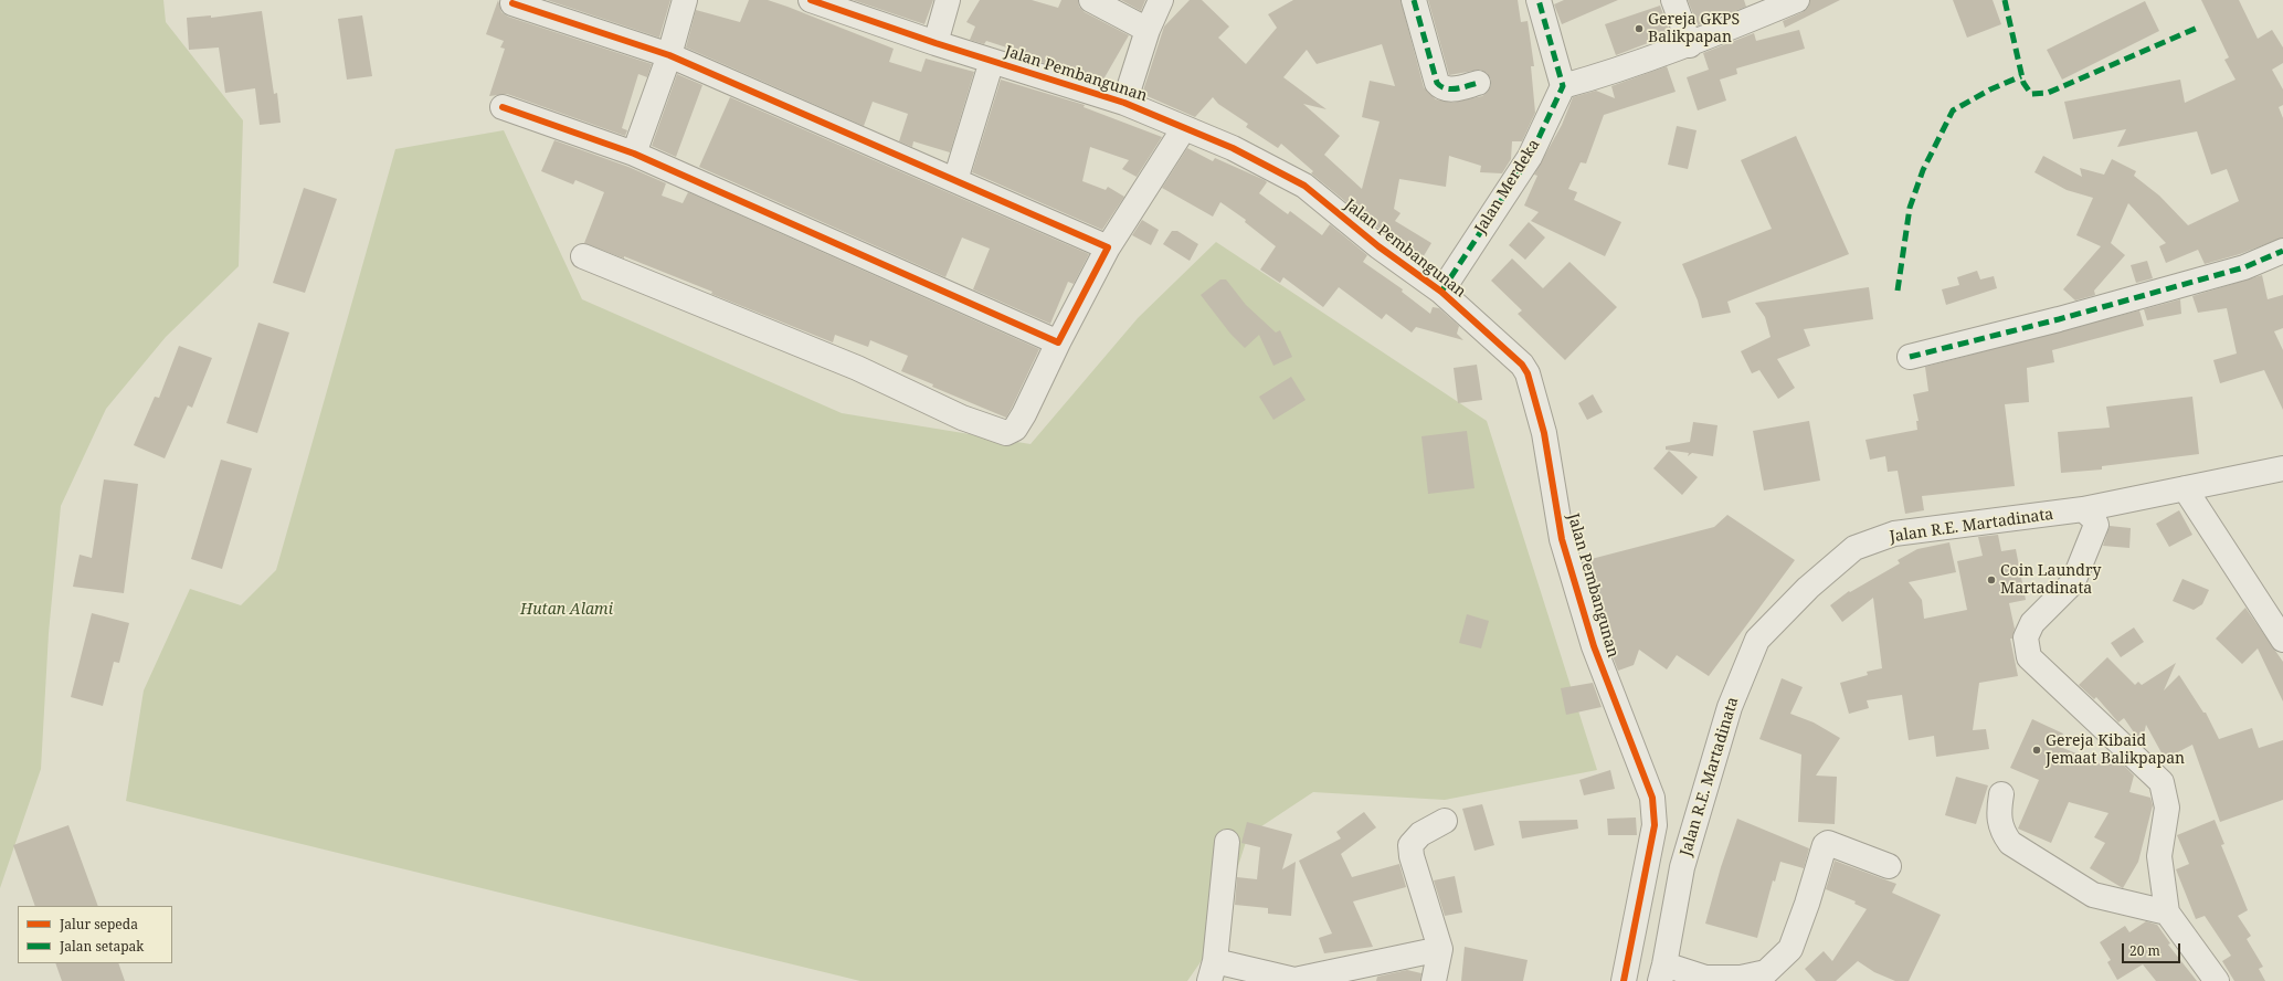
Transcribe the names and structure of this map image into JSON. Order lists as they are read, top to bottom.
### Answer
{
  "streets": {
    "street": ["Jalan Pembangunan", "Jalan Merdeka", "Jalan R.E. Martadinata"]
  },
  "crossings": [
    ["Jalan Pembangunan", "Jalan Merdeka"]
  ],
  "parks": ["Hutan Alami"],
  "places": ["Gereja GKPS Balikpapan", "Coin Laundry Martadinata", "Gereja Kibaid Jemaat Balikpapan"],
  "legend": ["Jalur sepeda", "Jalan setapak"],
  "scale_bar": "20 m"
}
